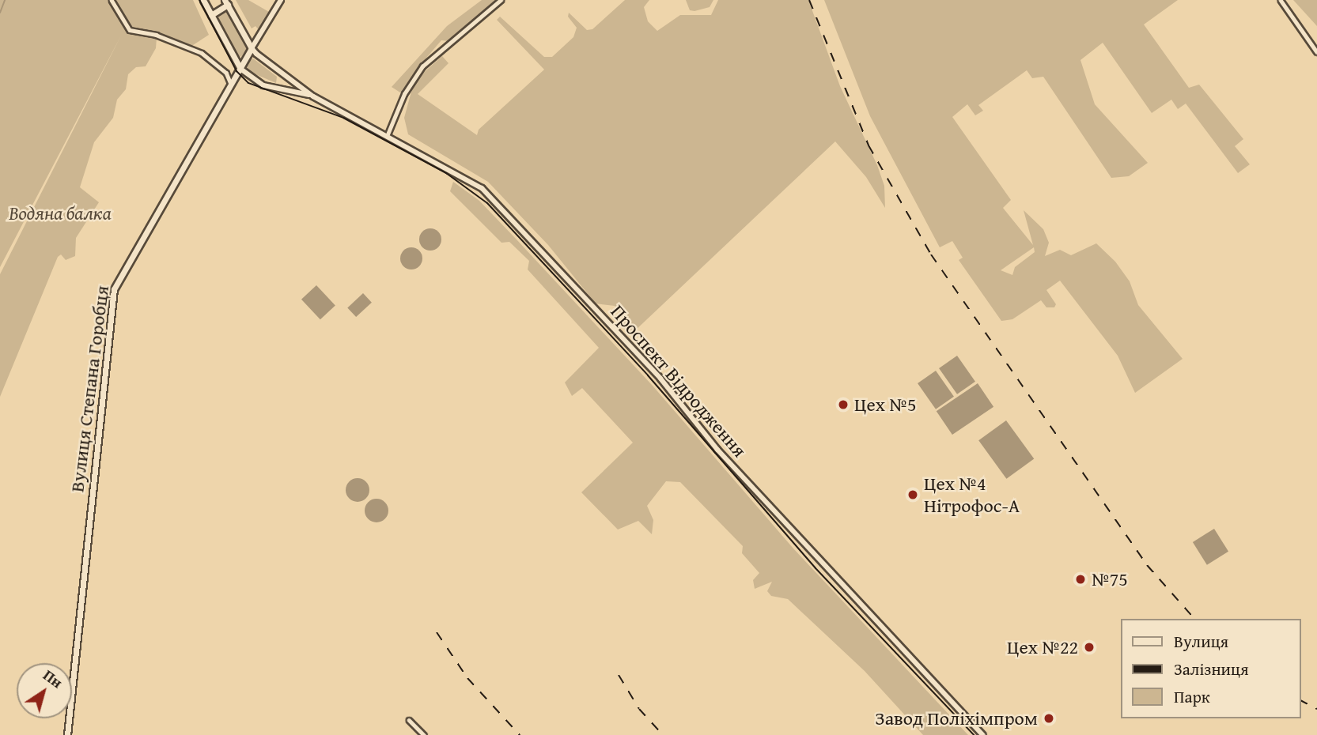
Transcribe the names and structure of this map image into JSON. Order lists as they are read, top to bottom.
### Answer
{
  "streets": {
    "main road": ["Проспект Відродження", "Вулиця Степана Горобця"]
  },
  "crossings": [
    ["Проспект Відродження", "Вулиця Степана Горобця"]
  ],
  "parks": ["Водяна балка"],
  "places": [
    "Цех №5",
    "Цех №4 Нітрофос-А",
    "№75",
    "Цех №22",
    "Завод Поліхімпром"
  ],
  "legend": ["Вулиця", "Залізниця", "Парк"],
  "north": "top right"
}
